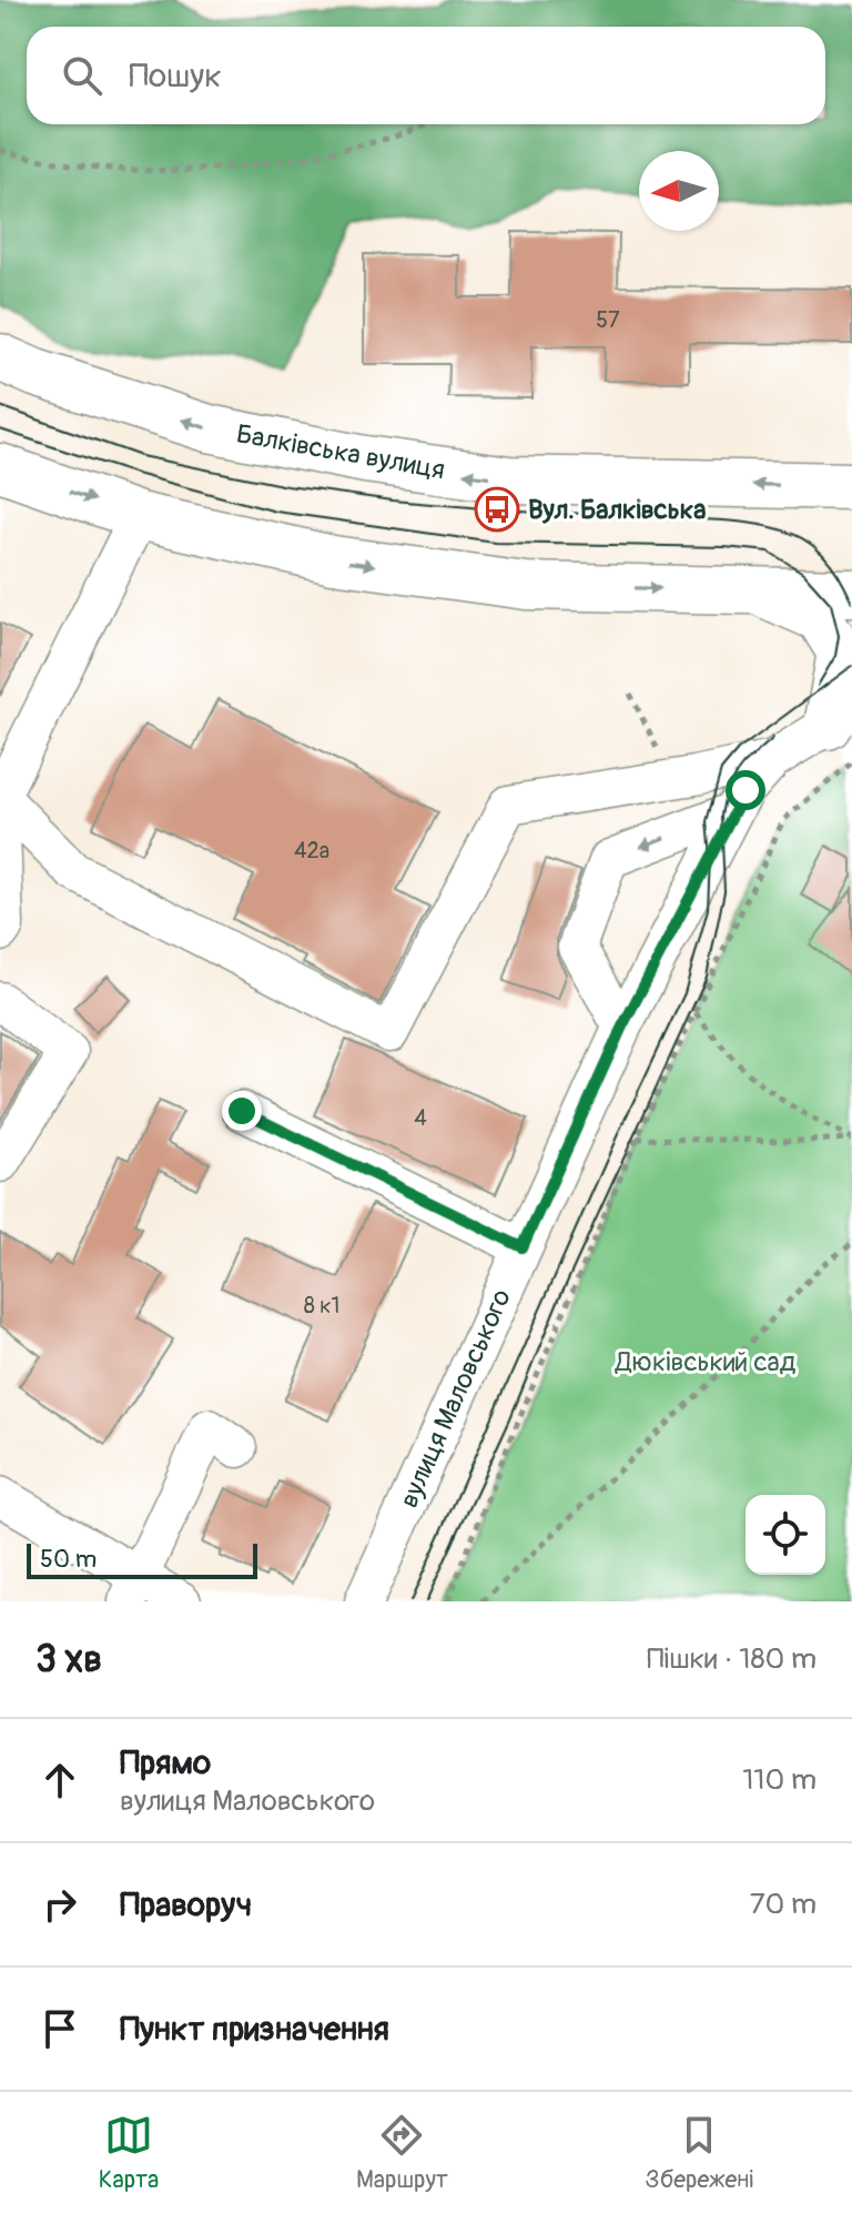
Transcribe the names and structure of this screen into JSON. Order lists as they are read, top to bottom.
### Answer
{
  "streets": {
    "main road": ["Балківська вулиця"],
    "street": ["вулиця Маловського"]
  },
  "parks": ["Дюківський сад"],
  "places": {
    "bus stop": ["Вул. Балківська"]
  },
  "house_numbers": [
    "57",
    "42а",
    "4",
    "8 к1"
  ],
  "scale_bar": "50 m",
  "north": "left",
  "page": {
    "search": "Пошук",
    "scale": "50 m",
    "heading": ["3 хв", "Пішки · 180 m"],
    "list": [
      ["Прямо", "вулиця Маловського", "110 m"],
      ["Праворуч", "70 m"],
      "Пункт призначення"
    ],
    "nav": ["Карта", "Маршрут", "Збережені"]
  }
}
